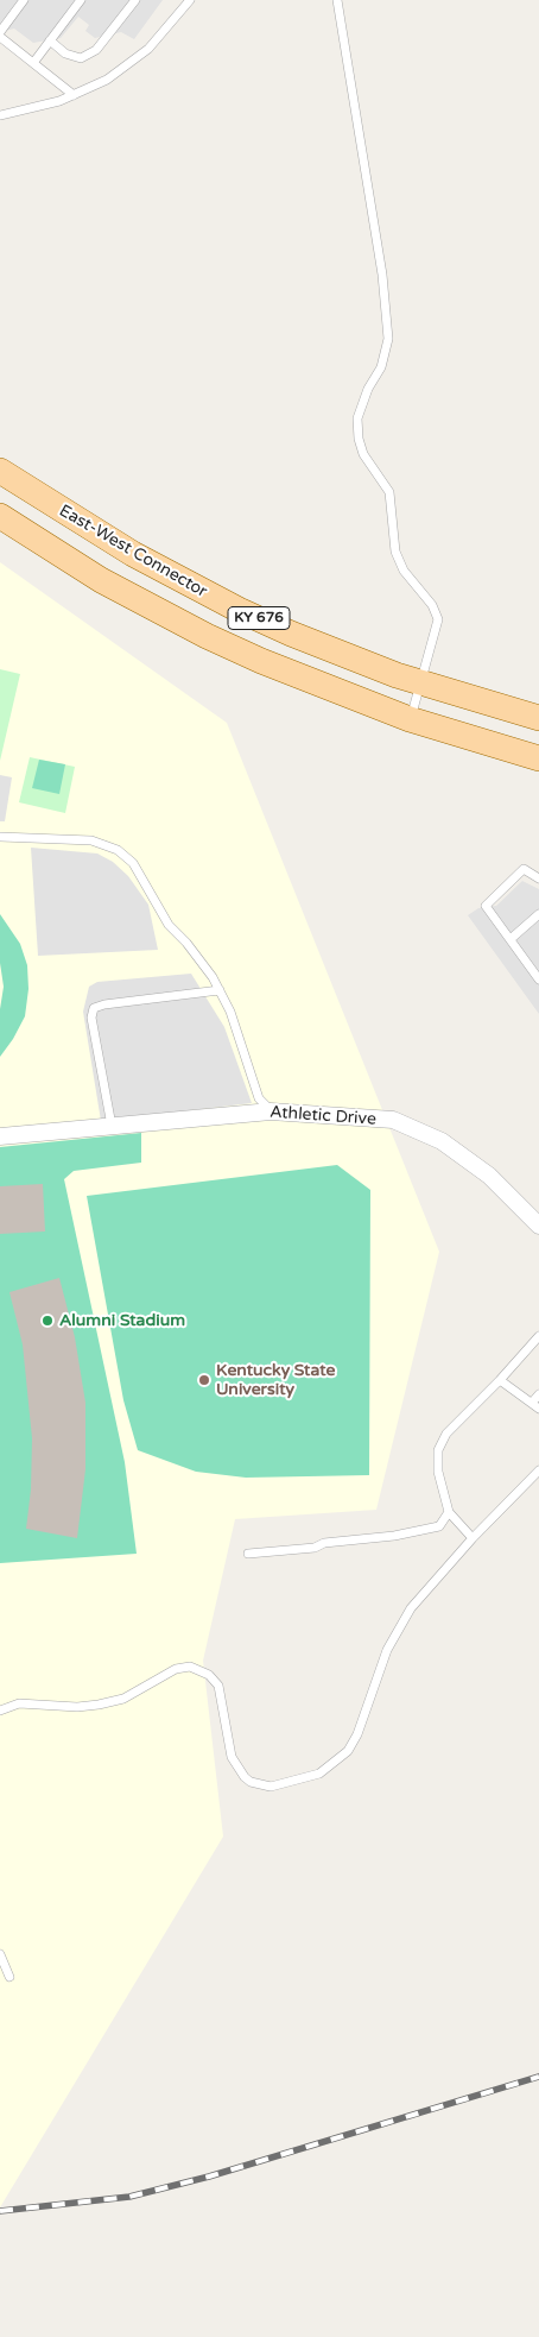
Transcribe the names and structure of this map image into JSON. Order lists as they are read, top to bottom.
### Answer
{
  "streets": {
    "main road": ["East-West Connector", "KY 676"],
    "street": ["Athletic Drive"]
  },
  "places": ["Alumni Stadium", "Kentucky State University"]
}
